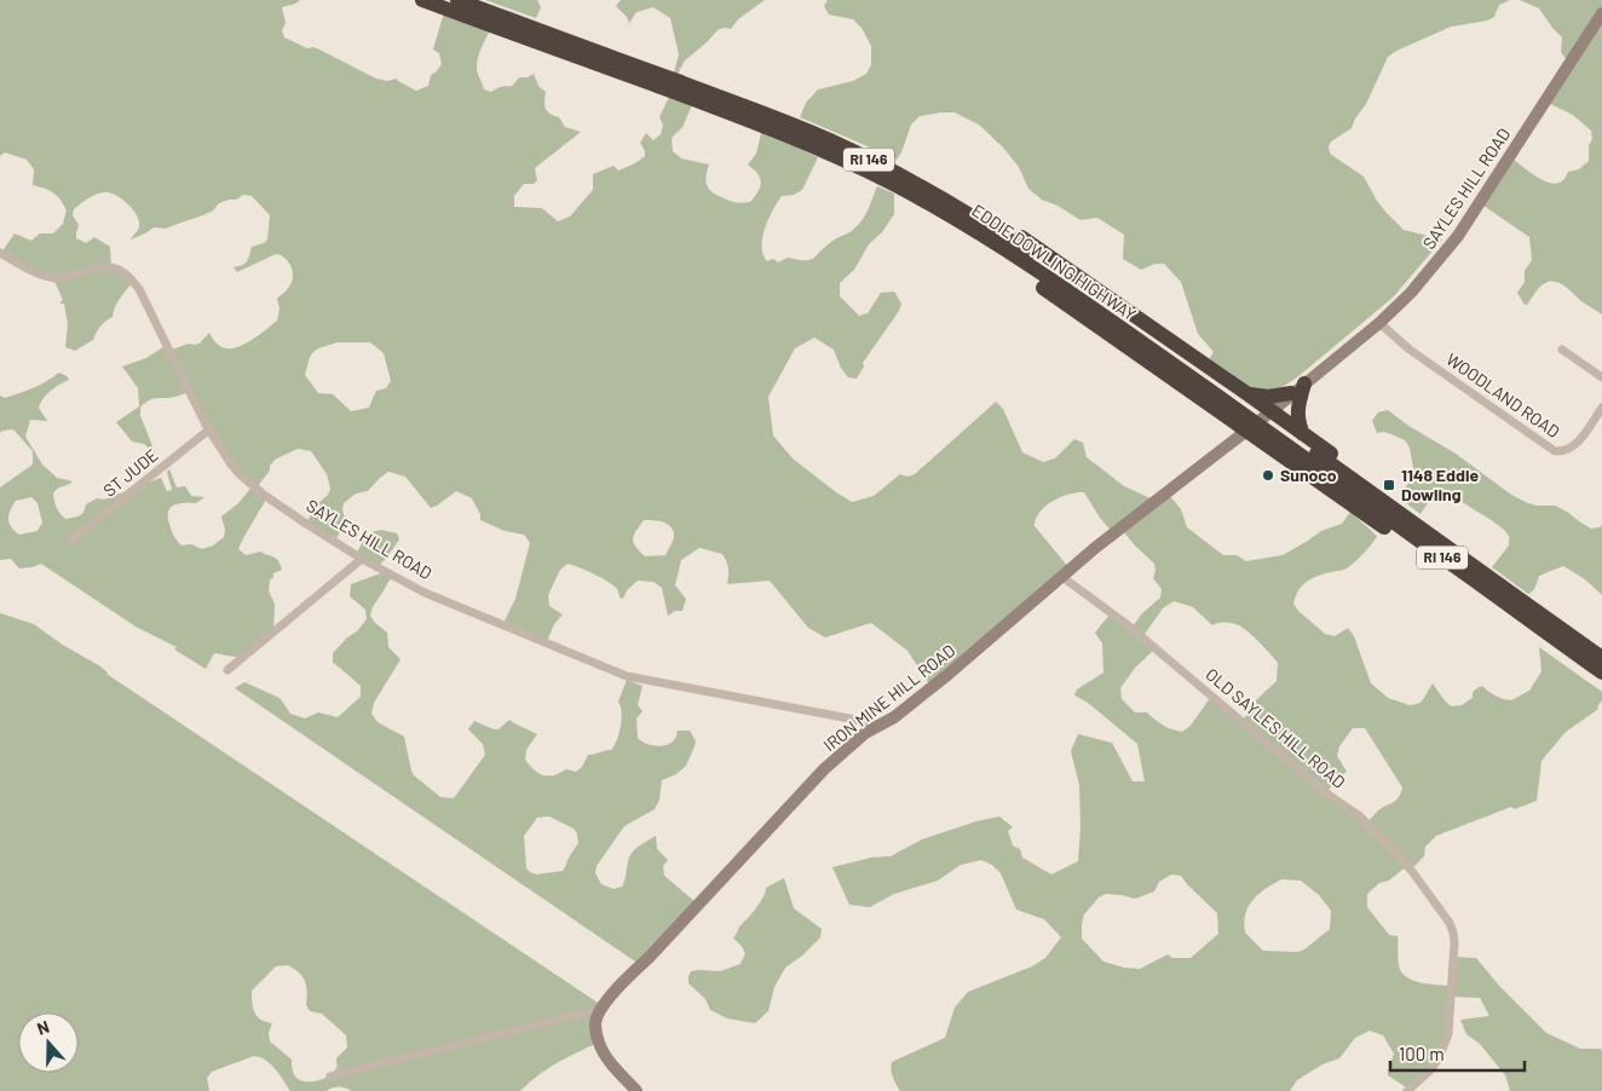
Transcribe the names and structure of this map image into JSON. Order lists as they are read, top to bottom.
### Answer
{
  "streets": {
    "highway": ["RI 146", "EDDIE DOWLING HIGHWAY"],
    "street": [
      "SAYLES HILL ROAD",
      "WOODLAND ROAD",
      "ST JUDE",
      "IRON MINE HILL ROAD",
      "OLD SAYLES HILL ROAD"
    ]
  },
  "crossings": [
    ["SAYLES HILL ROAD", "WOODLAND ROAD"],
    ["SAYLES HILL ROAD", "ST JUDE"],
    ["SAYLES HILL ROAD", "IRON MINE HILL ROAD"],
    ["IRON MINE HILL ROAD", "OLD SAYLES HILL ROAD"]
  ],
  "places": {
    "other": ["Sunoco"],
    "transit": ["1148 Eddie Dowling"]
  },
  "scale_bar": "100 m",
  "north": "top"
}
